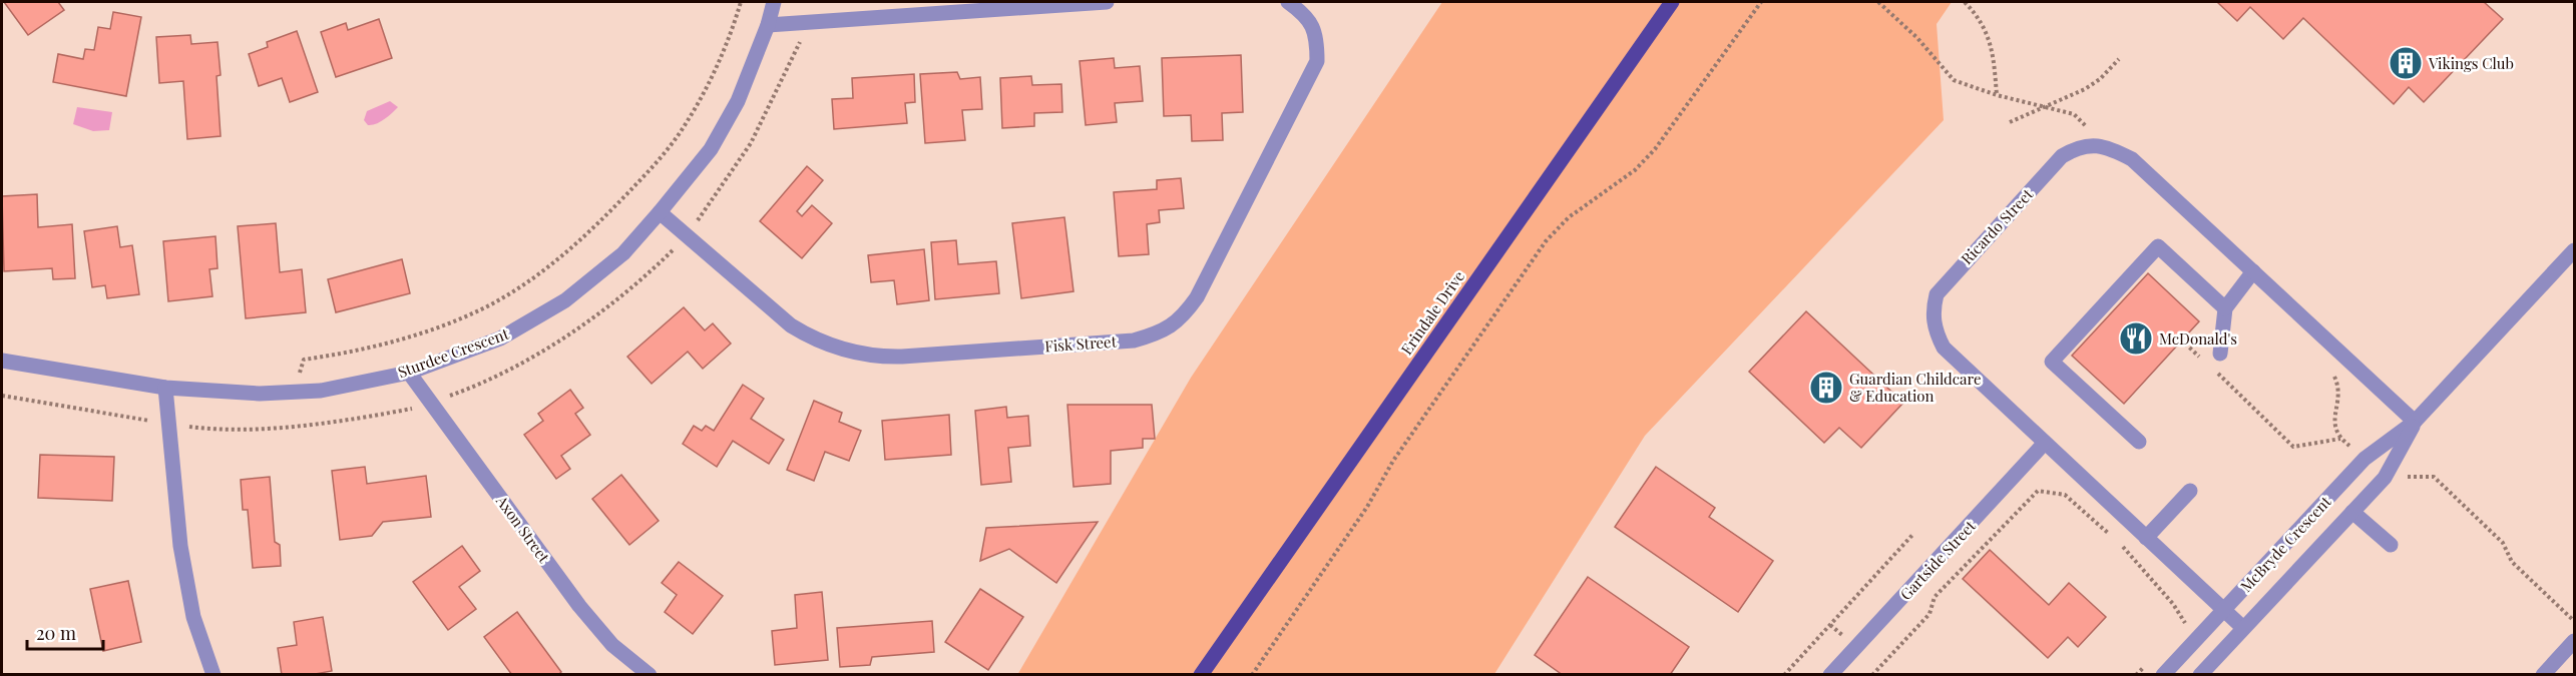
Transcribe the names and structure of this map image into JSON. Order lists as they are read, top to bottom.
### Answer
{
  "streets": {
    "main road": ["Erindale Drive"],
    "street": [
      "Ricardo Street",
      "Fisk Street",
      "Sturdee Crescent",
      "Axon Street",
      "McBryde Crescent",
      "Gartside Street"
    ]
  },
  "crossings": [
    ["Ricardo Street", "McBryde Crescent"],
    ["Ricardo Street", "Gartside Street"],
    ["Fisk Street", "Sturdee Crescent"],
    ["Sturdee Crescent", "Axon Street"]
  ],
  "places": {
    "building": ["Vikings Club", "Guardian Childcare & Education"],
    "restaurant": ["McDonald's"]
  },
  "scale_bar": "20 m"
}
